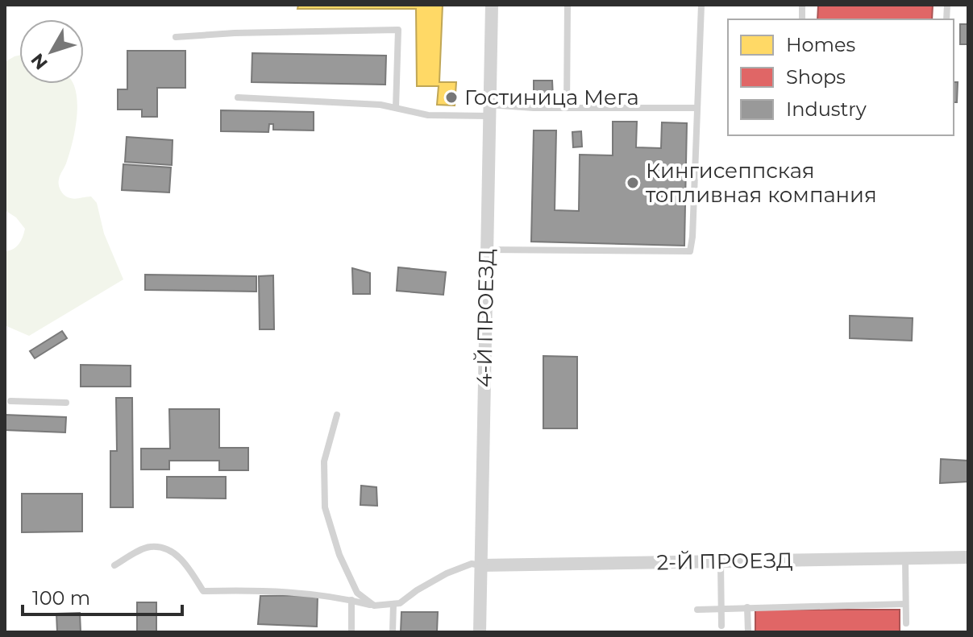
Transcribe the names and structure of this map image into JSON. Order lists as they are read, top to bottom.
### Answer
{
  "streets": {
    "street": ["4-Й ПРОЕЗД", "2-Й ПРОЕЗД"]
  },
  "crossings": [
    ["4-Й ПРОЕЗД", "2-Й ПРОЕЗД"]
  ],
  "places": ["Гостиница Мега", "Кингисеппская топливная компания"],
  "legend": ["Homes", "Shops", "Industry"],
  "scale_bar": "100 m",
  "north": "bottom left"
}
